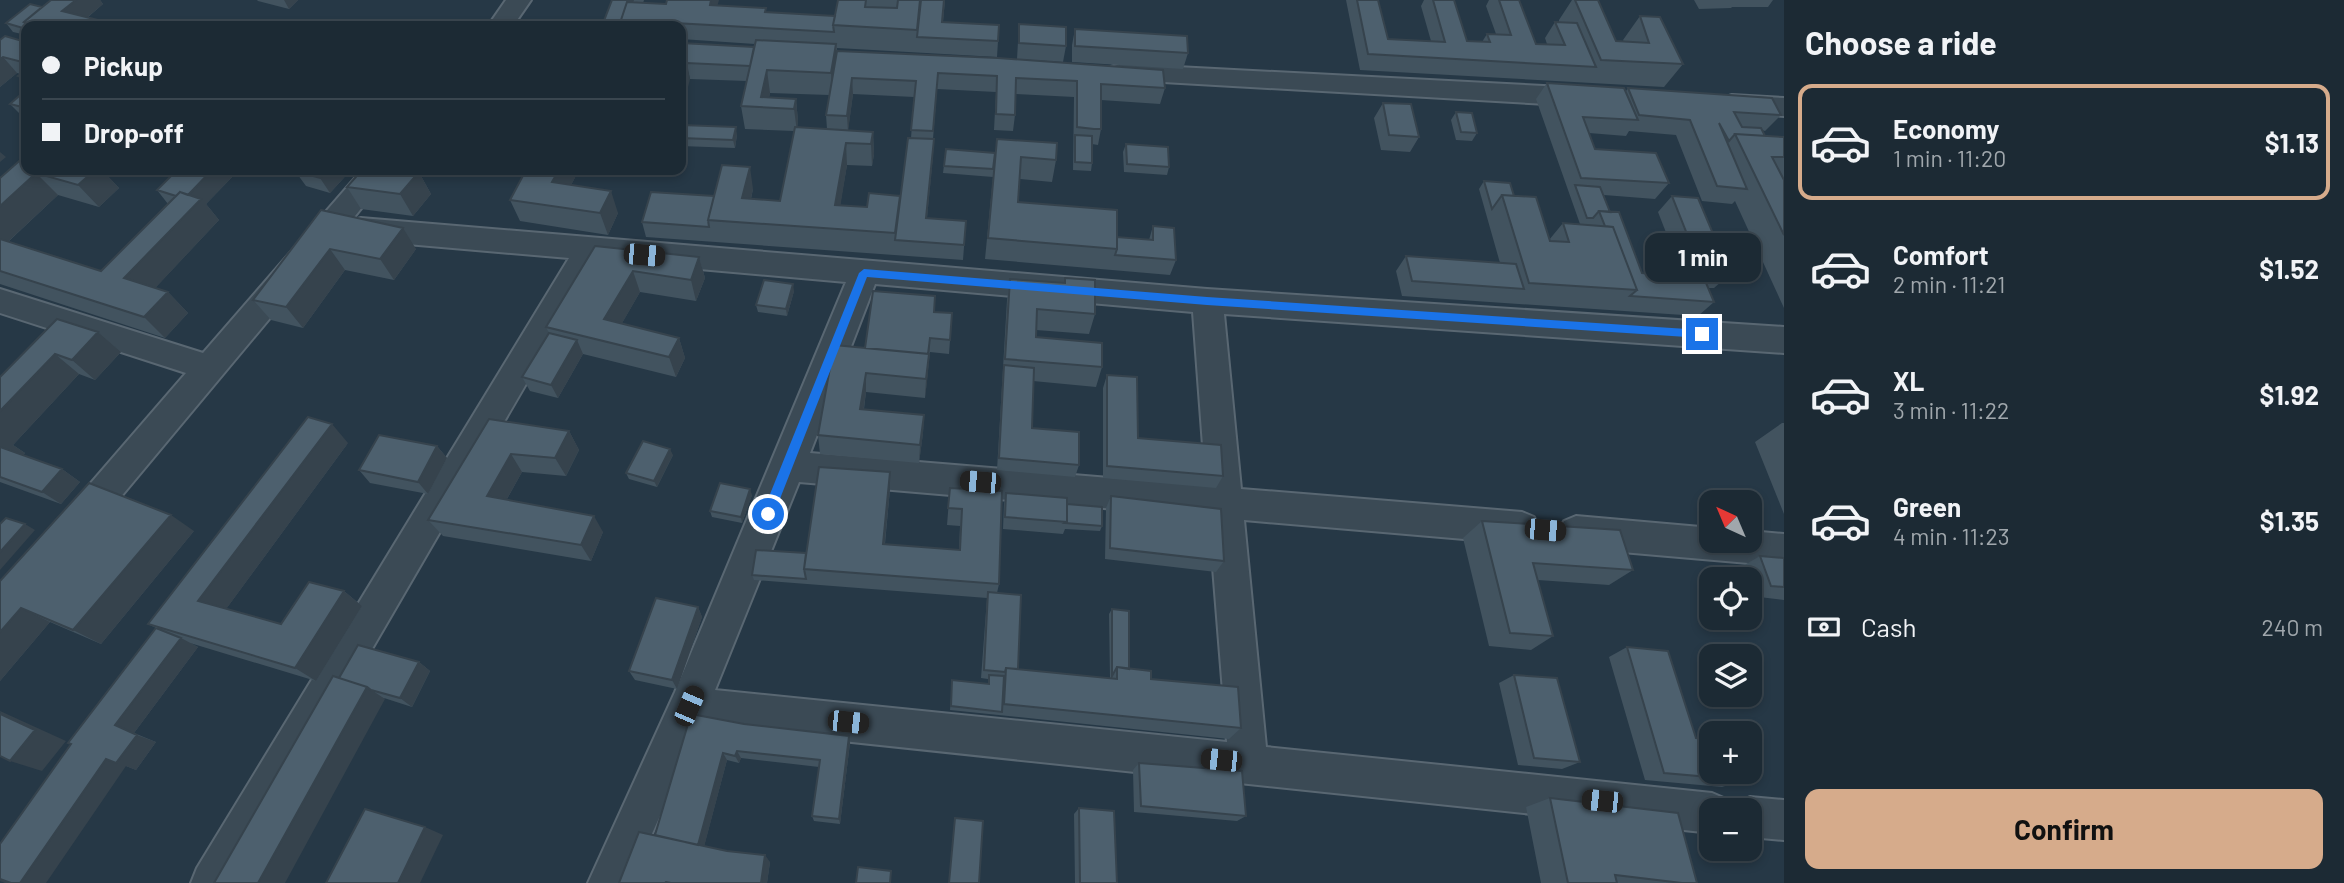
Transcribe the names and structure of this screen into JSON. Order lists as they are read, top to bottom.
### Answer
{
  "north": "top left",
  "page": {
    "heading": "Choose a ride",
    "banner": ["Pickup", "Drop-off"],
    "list": [
      {
        "name": "Economy",
        "note": "1 min · 11:20",
        "value": "$1.13"
      },
      {
        "name": "Comfort",
        "note": "2 min · 11:21",
        "value": "$1.52"
      },
      {
        "name": "XL",
        "note": "3 min · 11:22",
        "value": "$1.92"
      },
      {
        "name": "Green",
        "note": "4 min · 11:23",
        "value": "$1.35"
      }
    ],
    "bubble": "1 min",
    "map_buttons": ["+", "−"],
    "pay": ["Cash", "240 m"],
    "buttons": "Confirm"
  }
}
